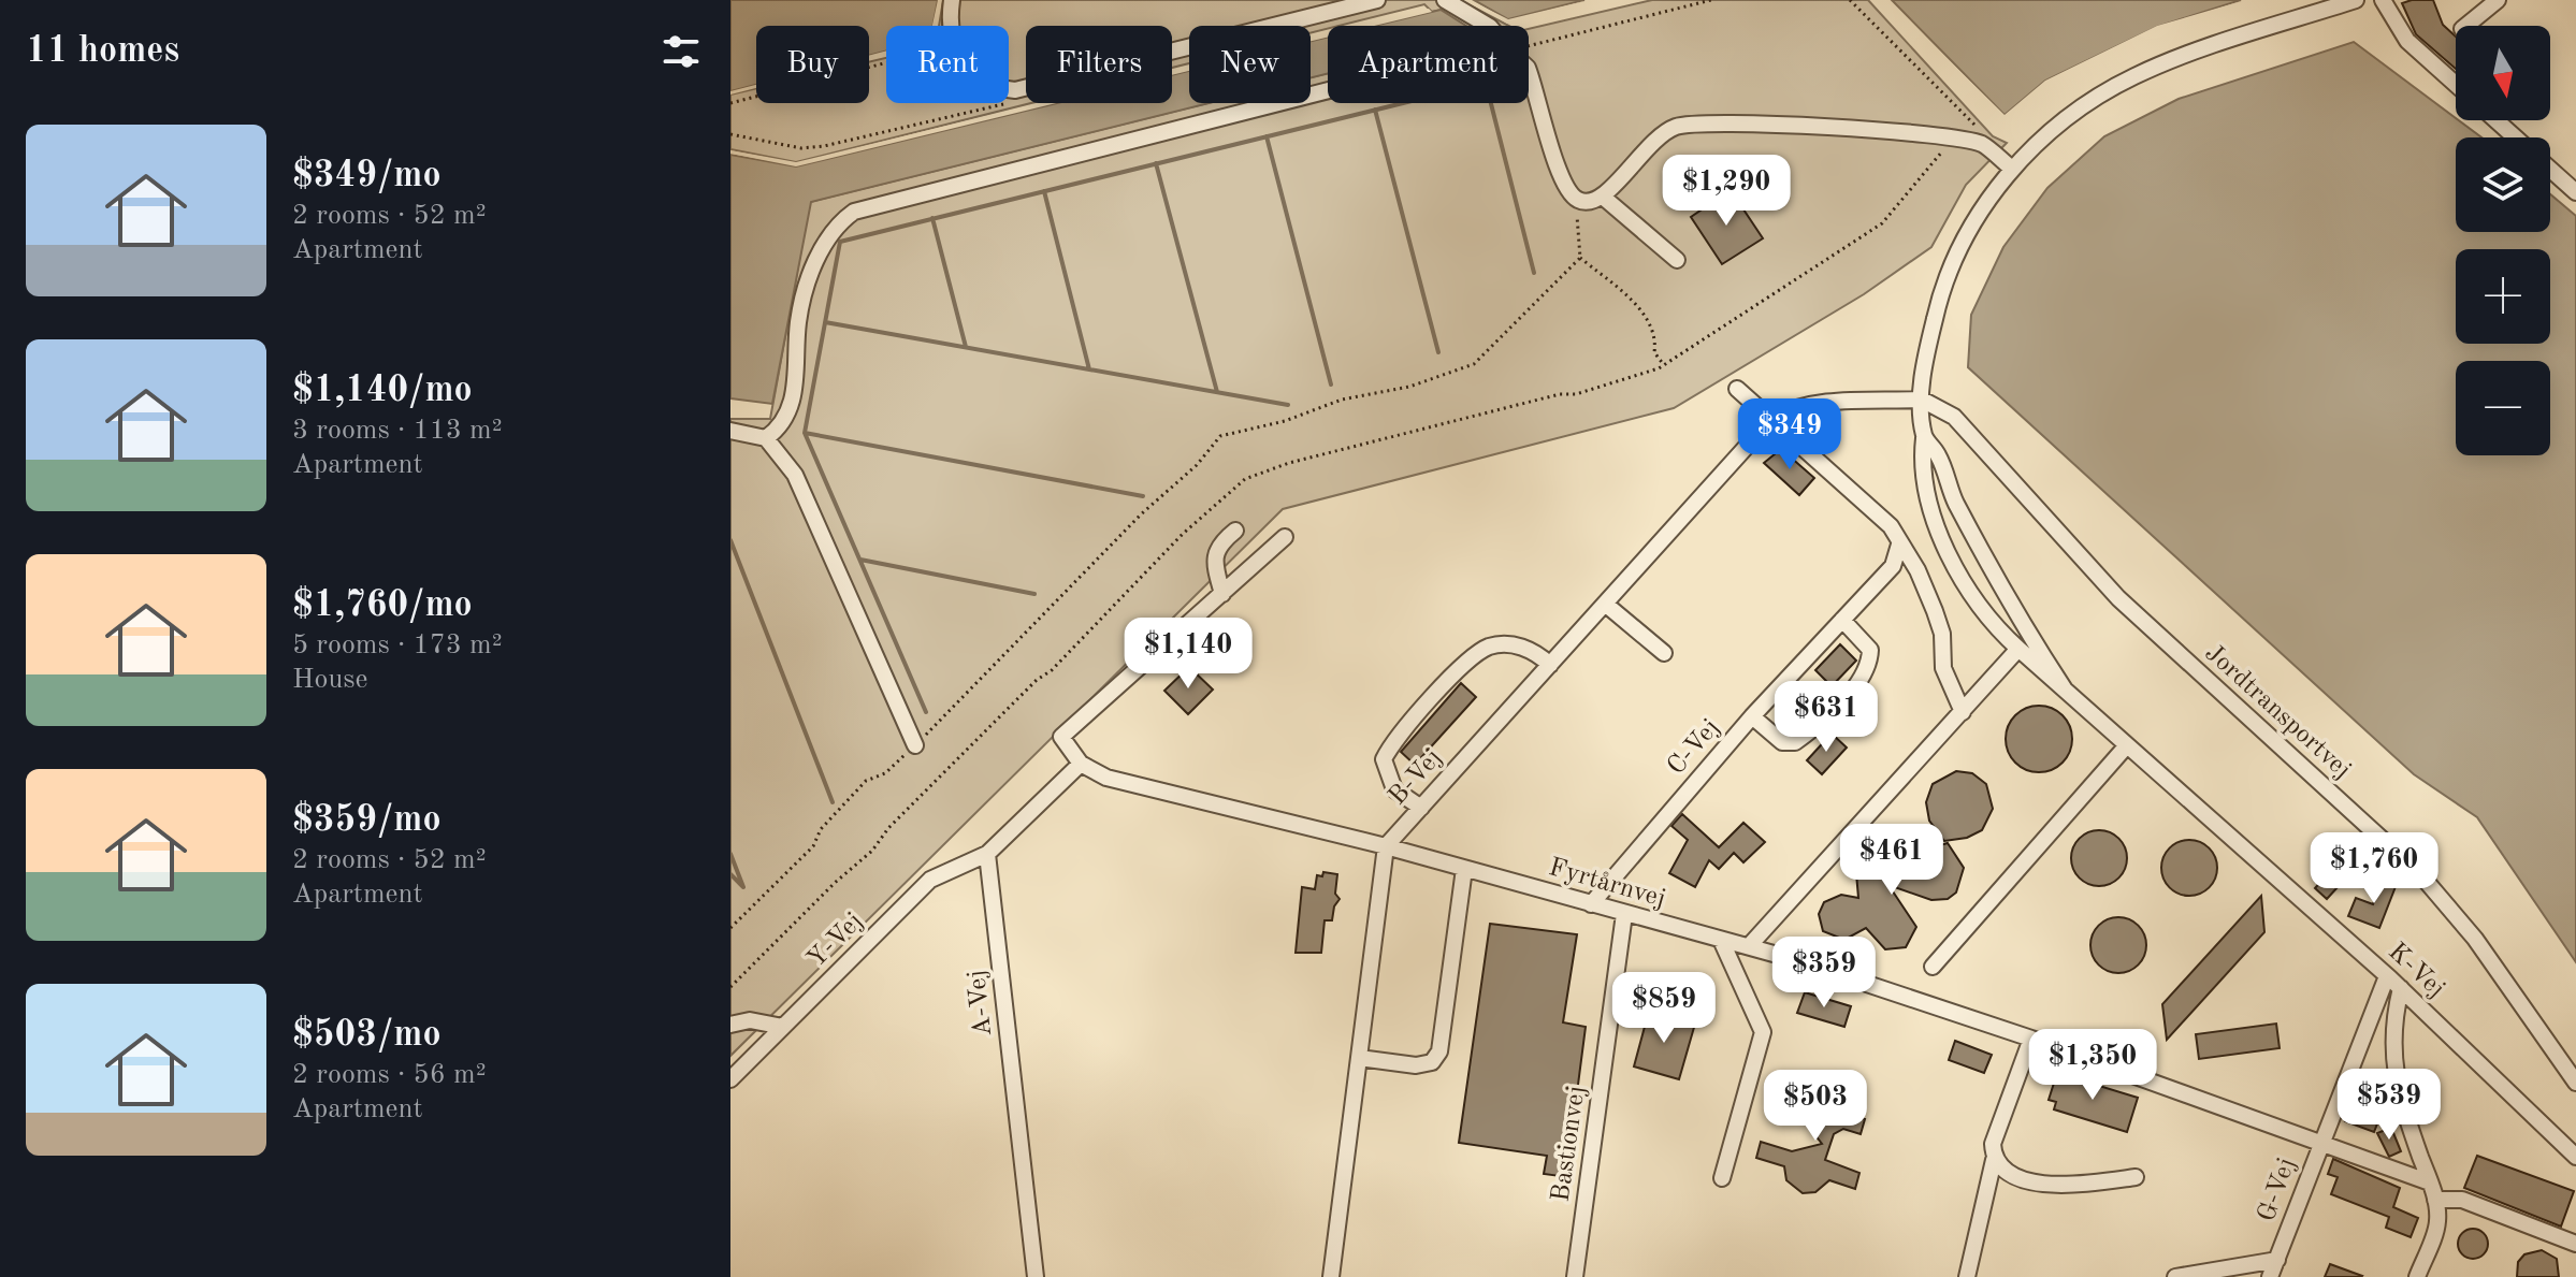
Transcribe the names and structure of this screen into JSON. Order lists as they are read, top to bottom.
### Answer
{
  "streets": {
    "street": [
      "Jordtransportvej",
      "C-Vej",
      "B-Vej",
      "Fyrtårnvej",
      "Y-Vej",
      "K-Vej",
      "A-Vej",
      "Bastionvej",
      "G-Vej"
    ]
  },
  "crossings": [
    ["Jordtransportvej", "K-Vej"],
    ["C-Vej", "Fyrtårnvej"],
    ["B-Vej", "Fyrtårnvej"],
    ["Fyrtårnvej", "Bastionvej"],
    ["Fyrtårnvej", "G-Vej"],
    ["Y-Vej", "A-Vej"],
    ["K-Vej", "G-Vej"]
  ],
  "north": "bottom",
  "page": {
    "heading": "11 homes",
    "map_buttons": ["+", "−"],
    "chip": [
      "Buy",
      "Rent",
      "Filters",
      "New",
      "Apartment"
    ],
    "list": [
      {
        "name": "$349/mo",
        "note": "2 rooms · 52 m² · Apartment"
      },
      {
        "name": "$1,140/mo",
        "note": "3 rooms · 113 m² · Apartment"
      },
      {
        "name": "$1,760/mo",
        "note": "5 rooms · 173 m² · House"
      },
      {
        "name": "$359/mo",
        "note": "2 rooms · 52 m² · Apartment"
      },
      {
        "name": "$503/mo",
        "note": "2 rooms · 56 m² · Apartment"
      }
    ],
    "price": [
      "$1,290",
      "$349",
      "$1,140",
      "$631",
      "$461",
      "$1,760",
      "$359",
      "$859",
      "$1,350",
      "$539",
      "$503"
    ]
  }
}
